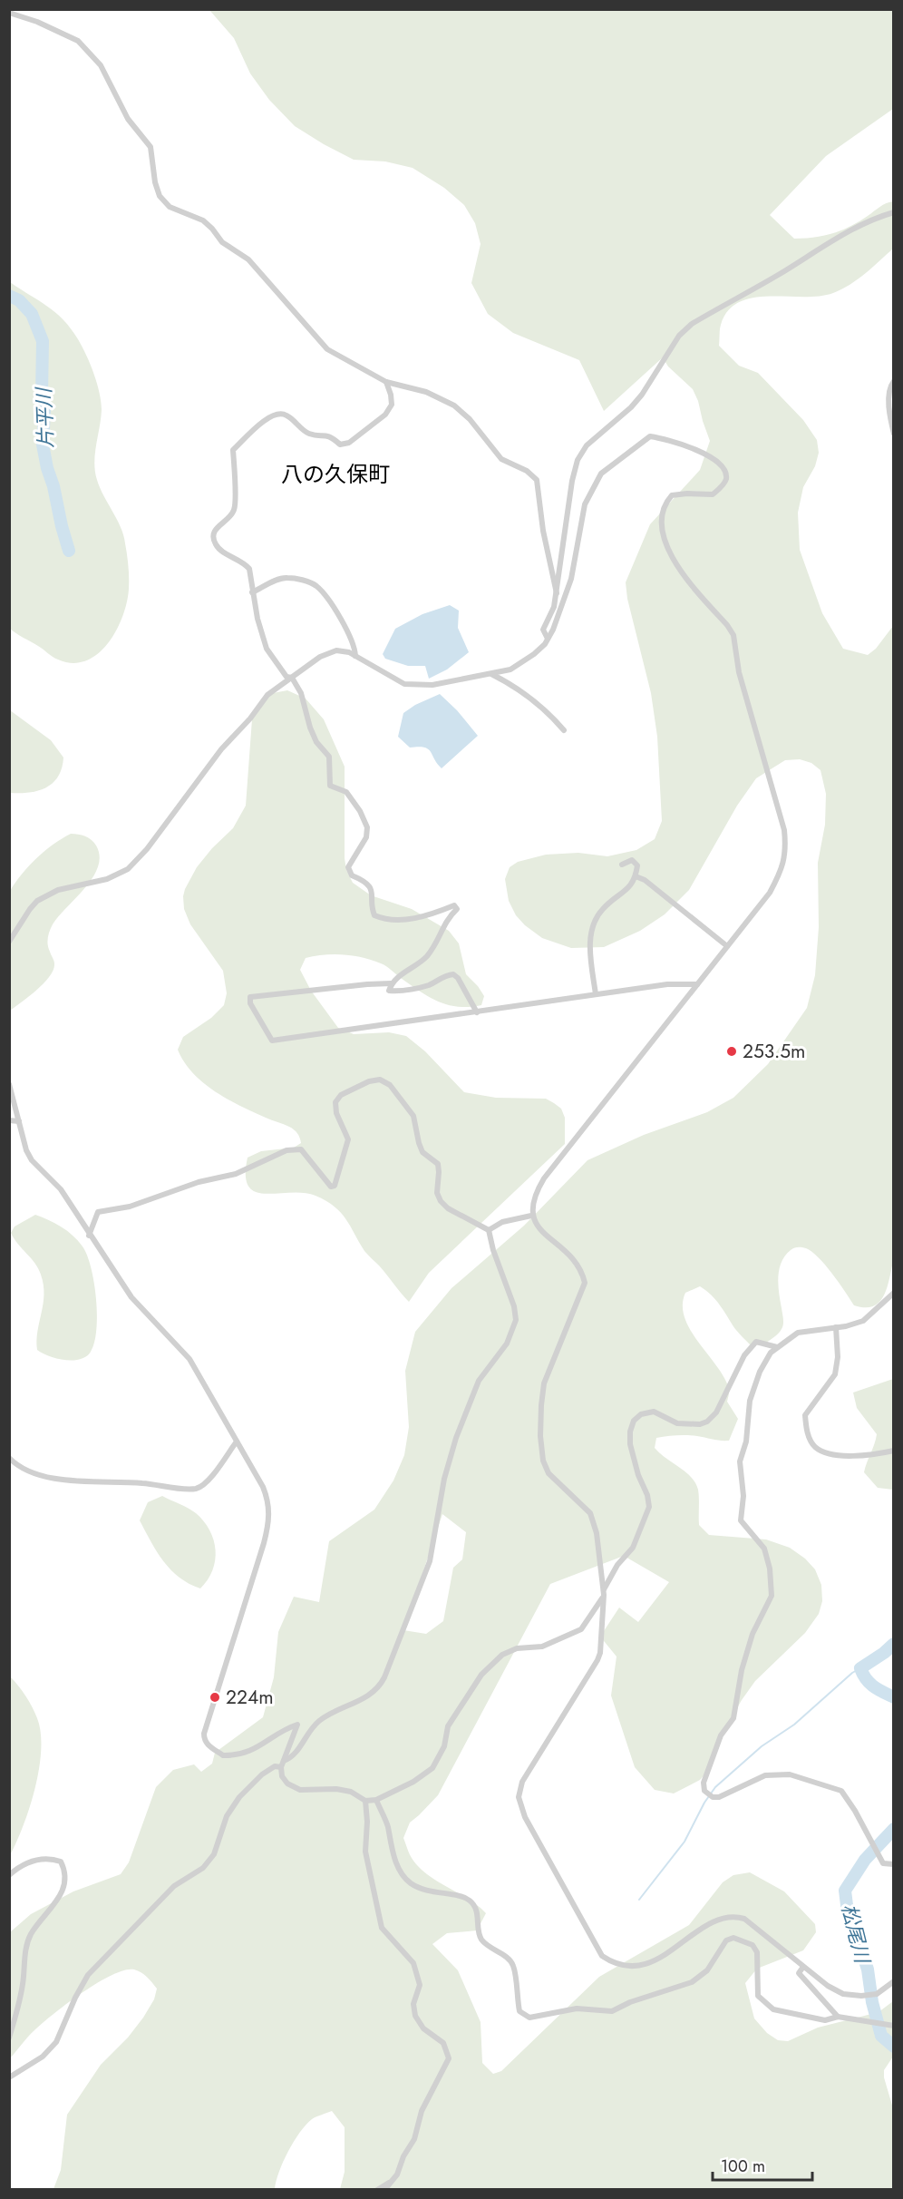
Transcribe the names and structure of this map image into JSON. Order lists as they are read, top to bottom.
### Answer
{
  "districts": ["八の久保町"],
  "water": ["片平川", "松尾川"],
  "places": ["253.5m", "224m"],
  "scale_bar": "100 m"
}
